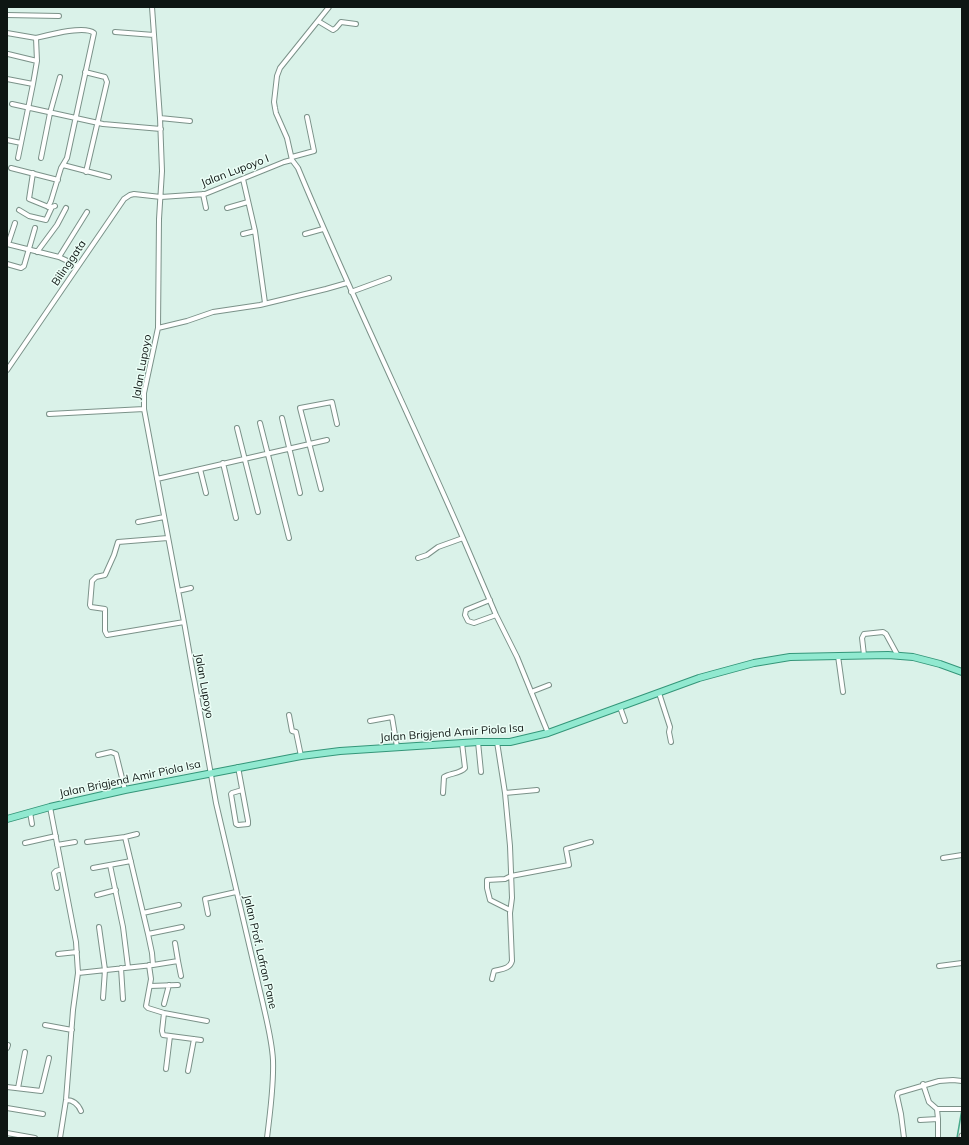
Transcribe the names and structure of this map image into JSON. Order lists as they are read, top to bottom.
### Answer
{
  "streets": {
    "main road": ["Jalan Brigjend Amir Piola Isa"],
    "street": [
      "Jalan Lupoyo I",
      "Bilinggata",
      "Jalan Lupoyo",
      "Jalan Prof. Lafran Pane"
    ]
  },
  "crossings": [
    ["Jalan Lupoyo I", "Bilinggata"],
    ["Jalan Lupoyo I", "Jalan Lupoyo"],
    ["Bilinggata", "Jalan Lupoyo"],
    ["Jalan Lupoyo", "Jalan Brigjend Amir Piola Isa"],
    ["Jalan Lupoyo", "Jalan Prof. Lafran Pane"],
    ["Jalan Brigjend Amir Piola Isa", "Jalan Prof. Lafran Pane"]
  ]
}
